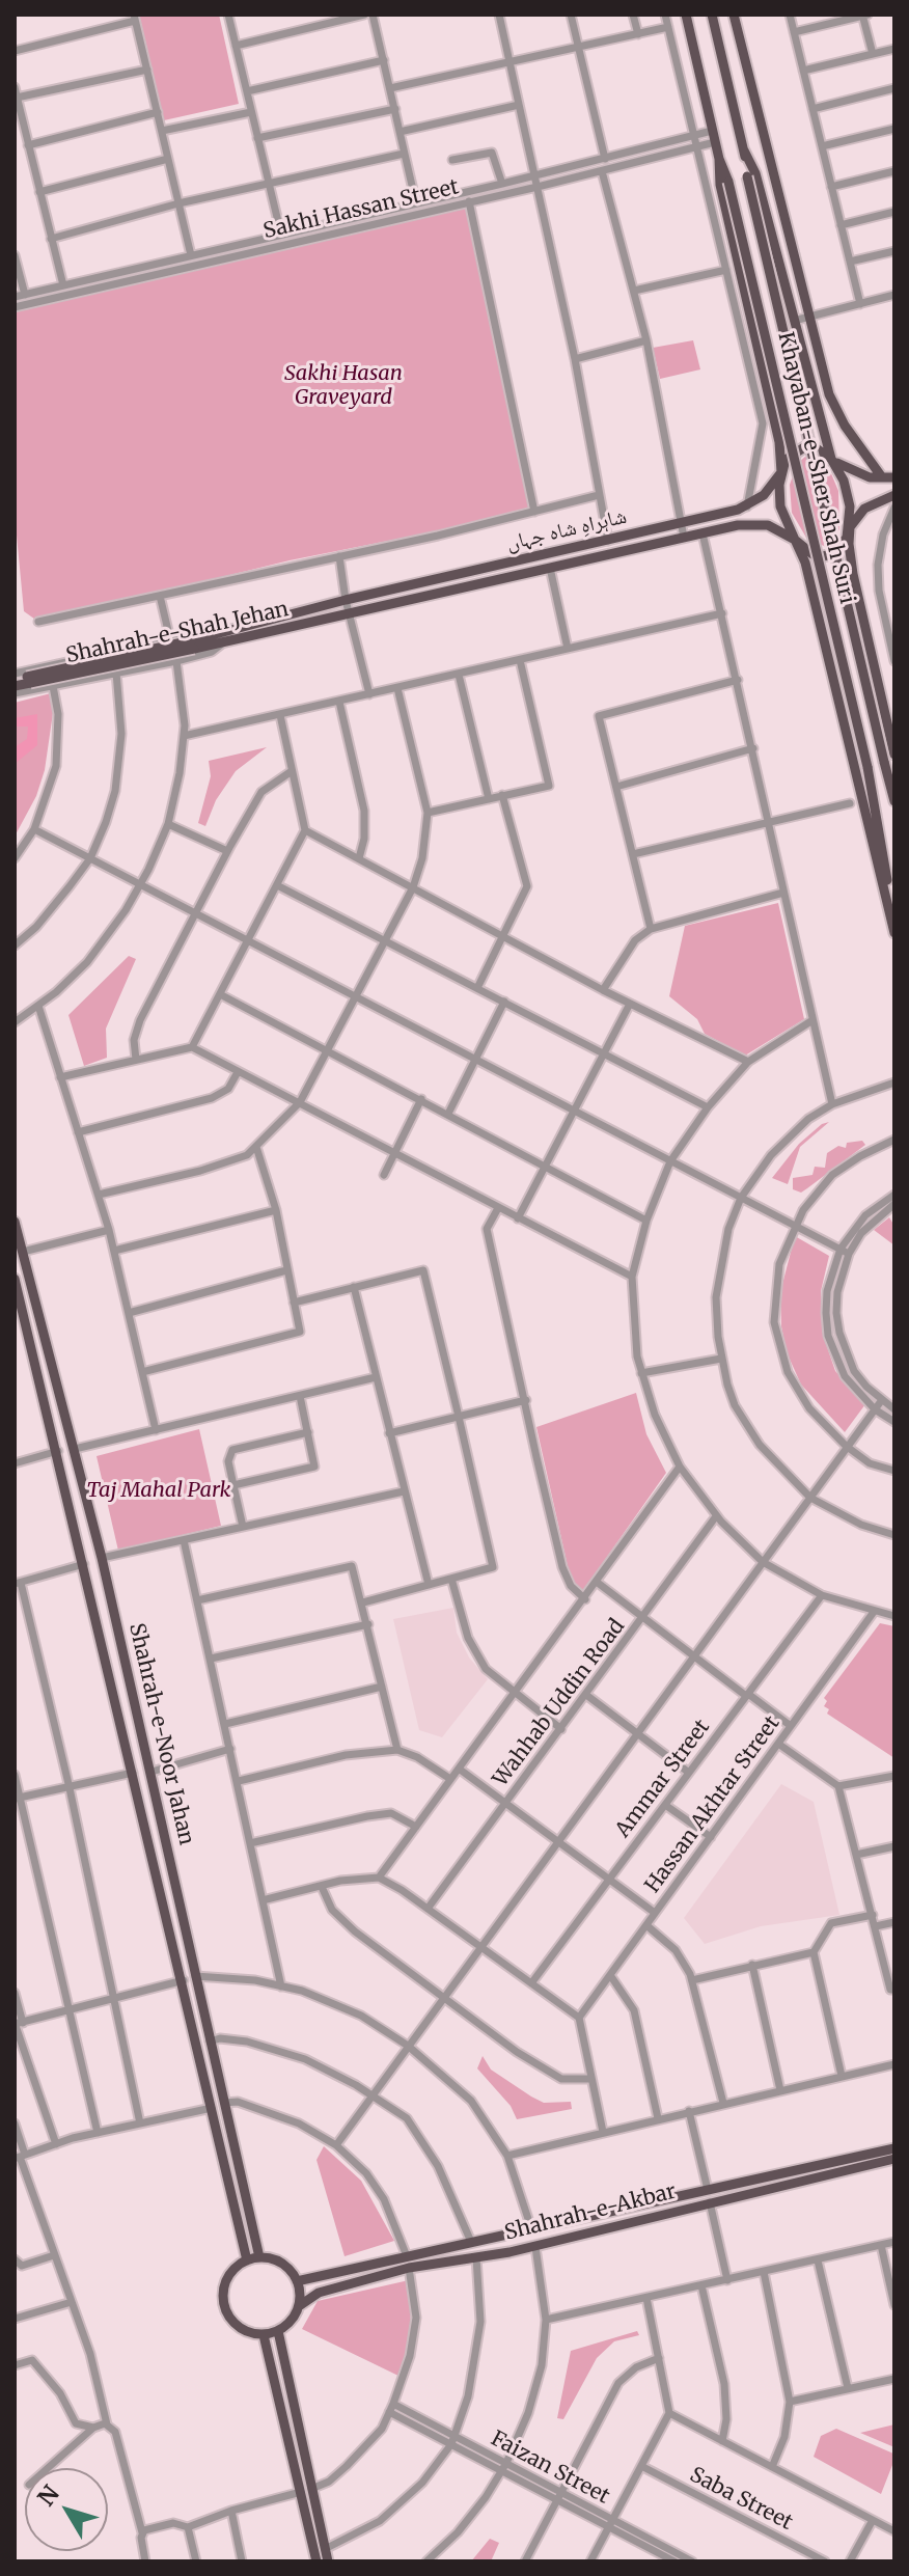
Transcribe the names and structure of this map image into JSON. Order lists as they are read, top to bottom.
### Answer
{
  "streets": {
    "main road": [
      "Khayaban-e-Sher Shah Suri",
      "شاہراہِ شاہ جہاں",
      "Shahrah-e-Shah Jehan",
      "Shahrah-e-Noor Jahan",
      "Shahrah-e-Akbar"
    ],
    "street": [
      "Sakhi Hassan Street",
      "Wahhab Uddin Road",
      "Ammar Street",
      "Hassan Akhtar Street",
      "Faizan Street",
      "Saba Street"
    ]
  },
  "crossings": [
    ["Sakhi Hassan Street", "Khayaban-e-Sher Shah Suri"],
    ["شاہراہِ شاہ جہاں", "Shahrah-e-Shah Jehan"],
    ["Shahrah-e-Noor Jahan", "Shahrah-e-Akbar"]
  ],
  "parks": ["Sakhi Hasan Graveyard", "Taj Mahal Park"],
  "north": "top left"
}
